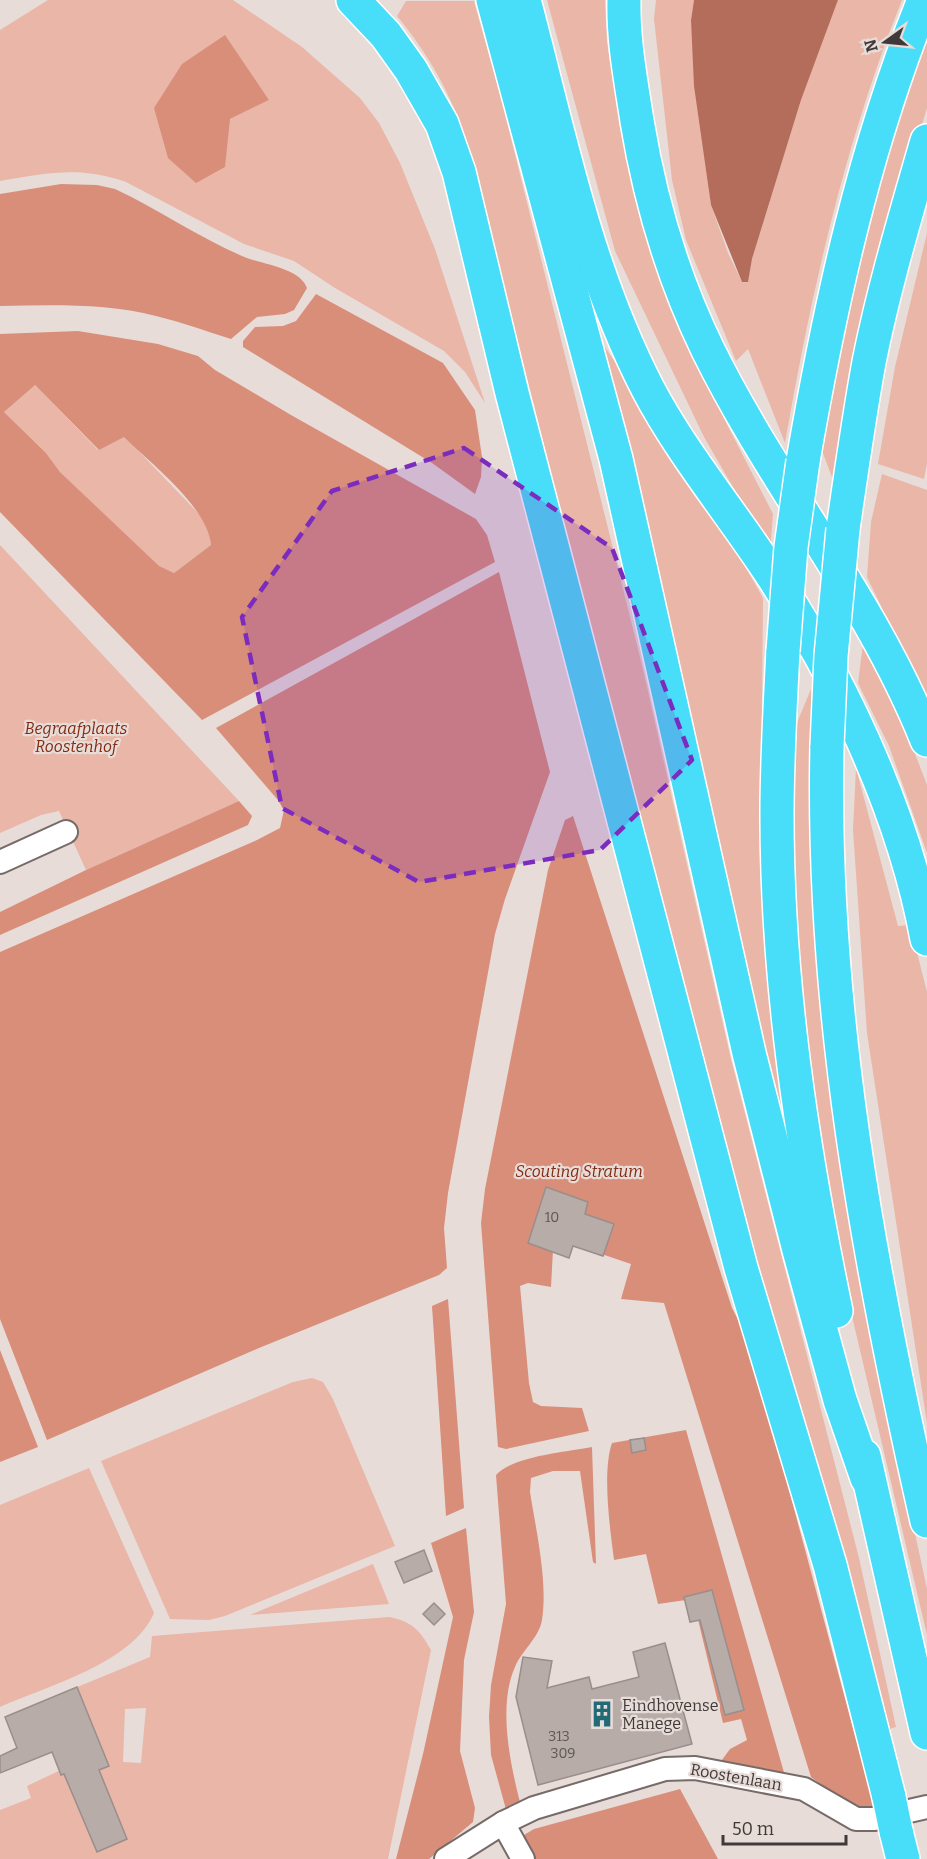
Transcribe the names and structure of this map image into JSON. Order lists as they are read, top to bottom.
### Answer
{
  "streets": {
    "street": ["Roostenlaan"]
  },
  "parks": ["Begraafplaats Roostenhof", "Scouting Stratum"],
  "places": {
    "building": ["Eindhovense Manege"]
  },
  "house_numbers": ["10", "313", "309"],
  "scale_bar": "50 m",
  "north": "left"
}
